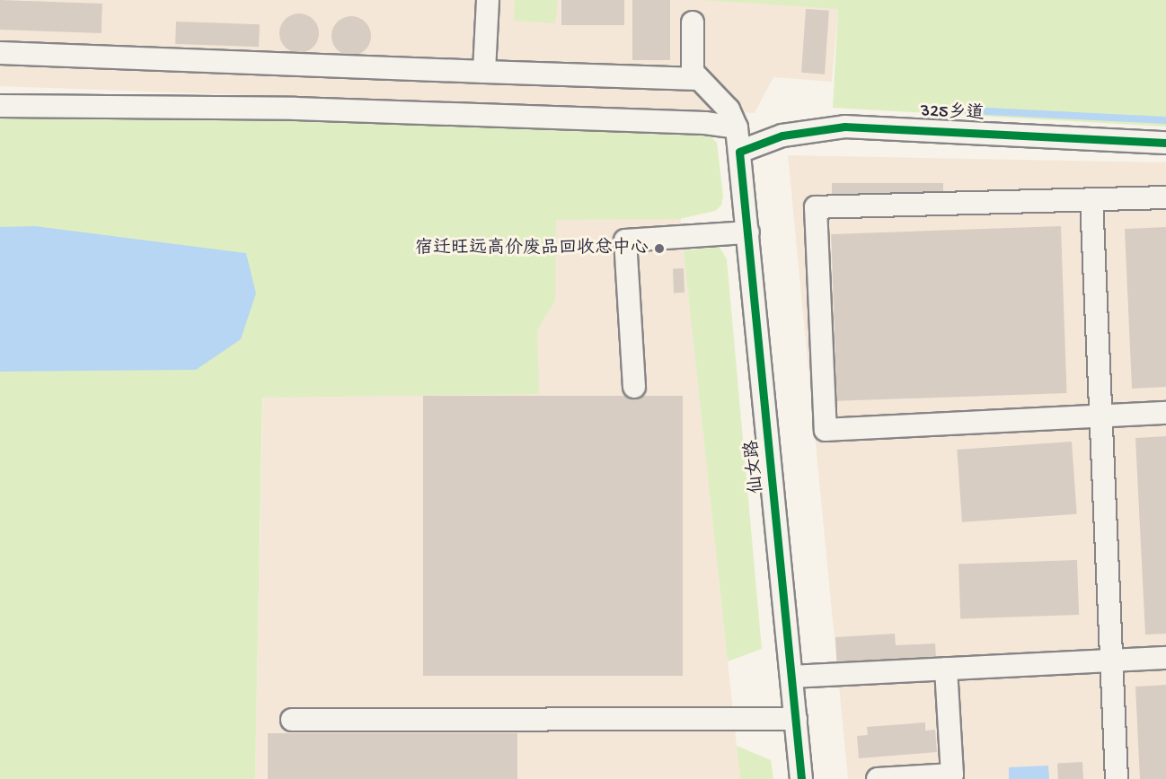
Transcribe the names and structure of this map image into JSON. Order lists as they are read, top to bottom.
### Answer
{
  "streets": {
    "street": ["325乡道", "仙女路"]
  },
  "crossings": [
    ["325乡道", "仙女路"]
  ],
  "places": ["宿迁旺远高价废品回收总中心"]
}
